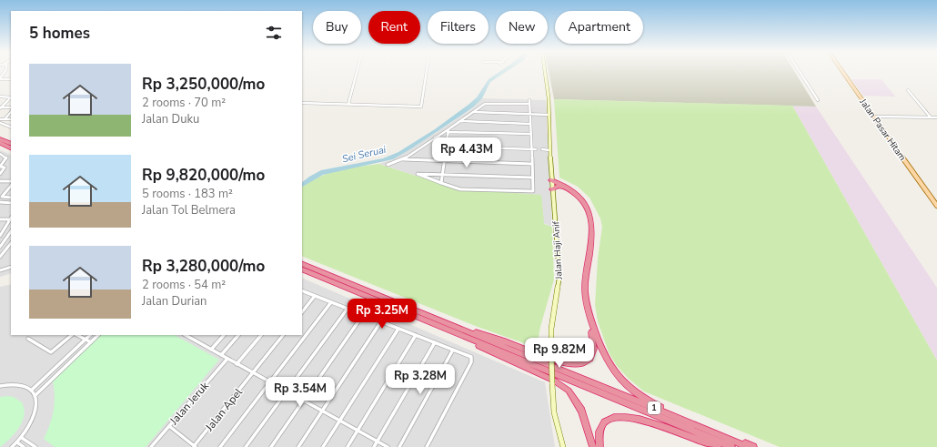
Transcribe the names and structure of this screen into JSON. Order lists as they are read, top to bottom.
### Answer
{
  "streets": {
    "highway": ["1"],
    "main road": ["Jalan Pasar Hitam", "Jalan Haji Anif"],
    "street": ["Jalan Jeruk", "Jalan Apel"]
  },
  "water": ["Sei Seruai"],
  "page": {
    "chip": [
      "Buy",
      "Rent",
      "Filters",
      "New",
      "Apartment"
    ],
    "heading": "5 homes",
    "list": [
      {
        "name": "Rp 3,250,000/mo",
        "note": "2 rooms · 70 m² · Jalan Duku"
      },
      {
        "name": "Rp 9,820,000/mo",
        "note": "5 rooms · 183 m² · Jalan Tol Belmera"
      },
      {
        "name": "Rp 3,280,000/mo",
        "note": "2 rooms · 54 m² · Jalan Durian"
      }
    ],
    "price": [
      "Rp 4.43M",
      "Rp 3.25M",
      "Rp 9.82M",
      "Rp 3.28M",
      "Rp 3.54M"
    ]
  }
}
